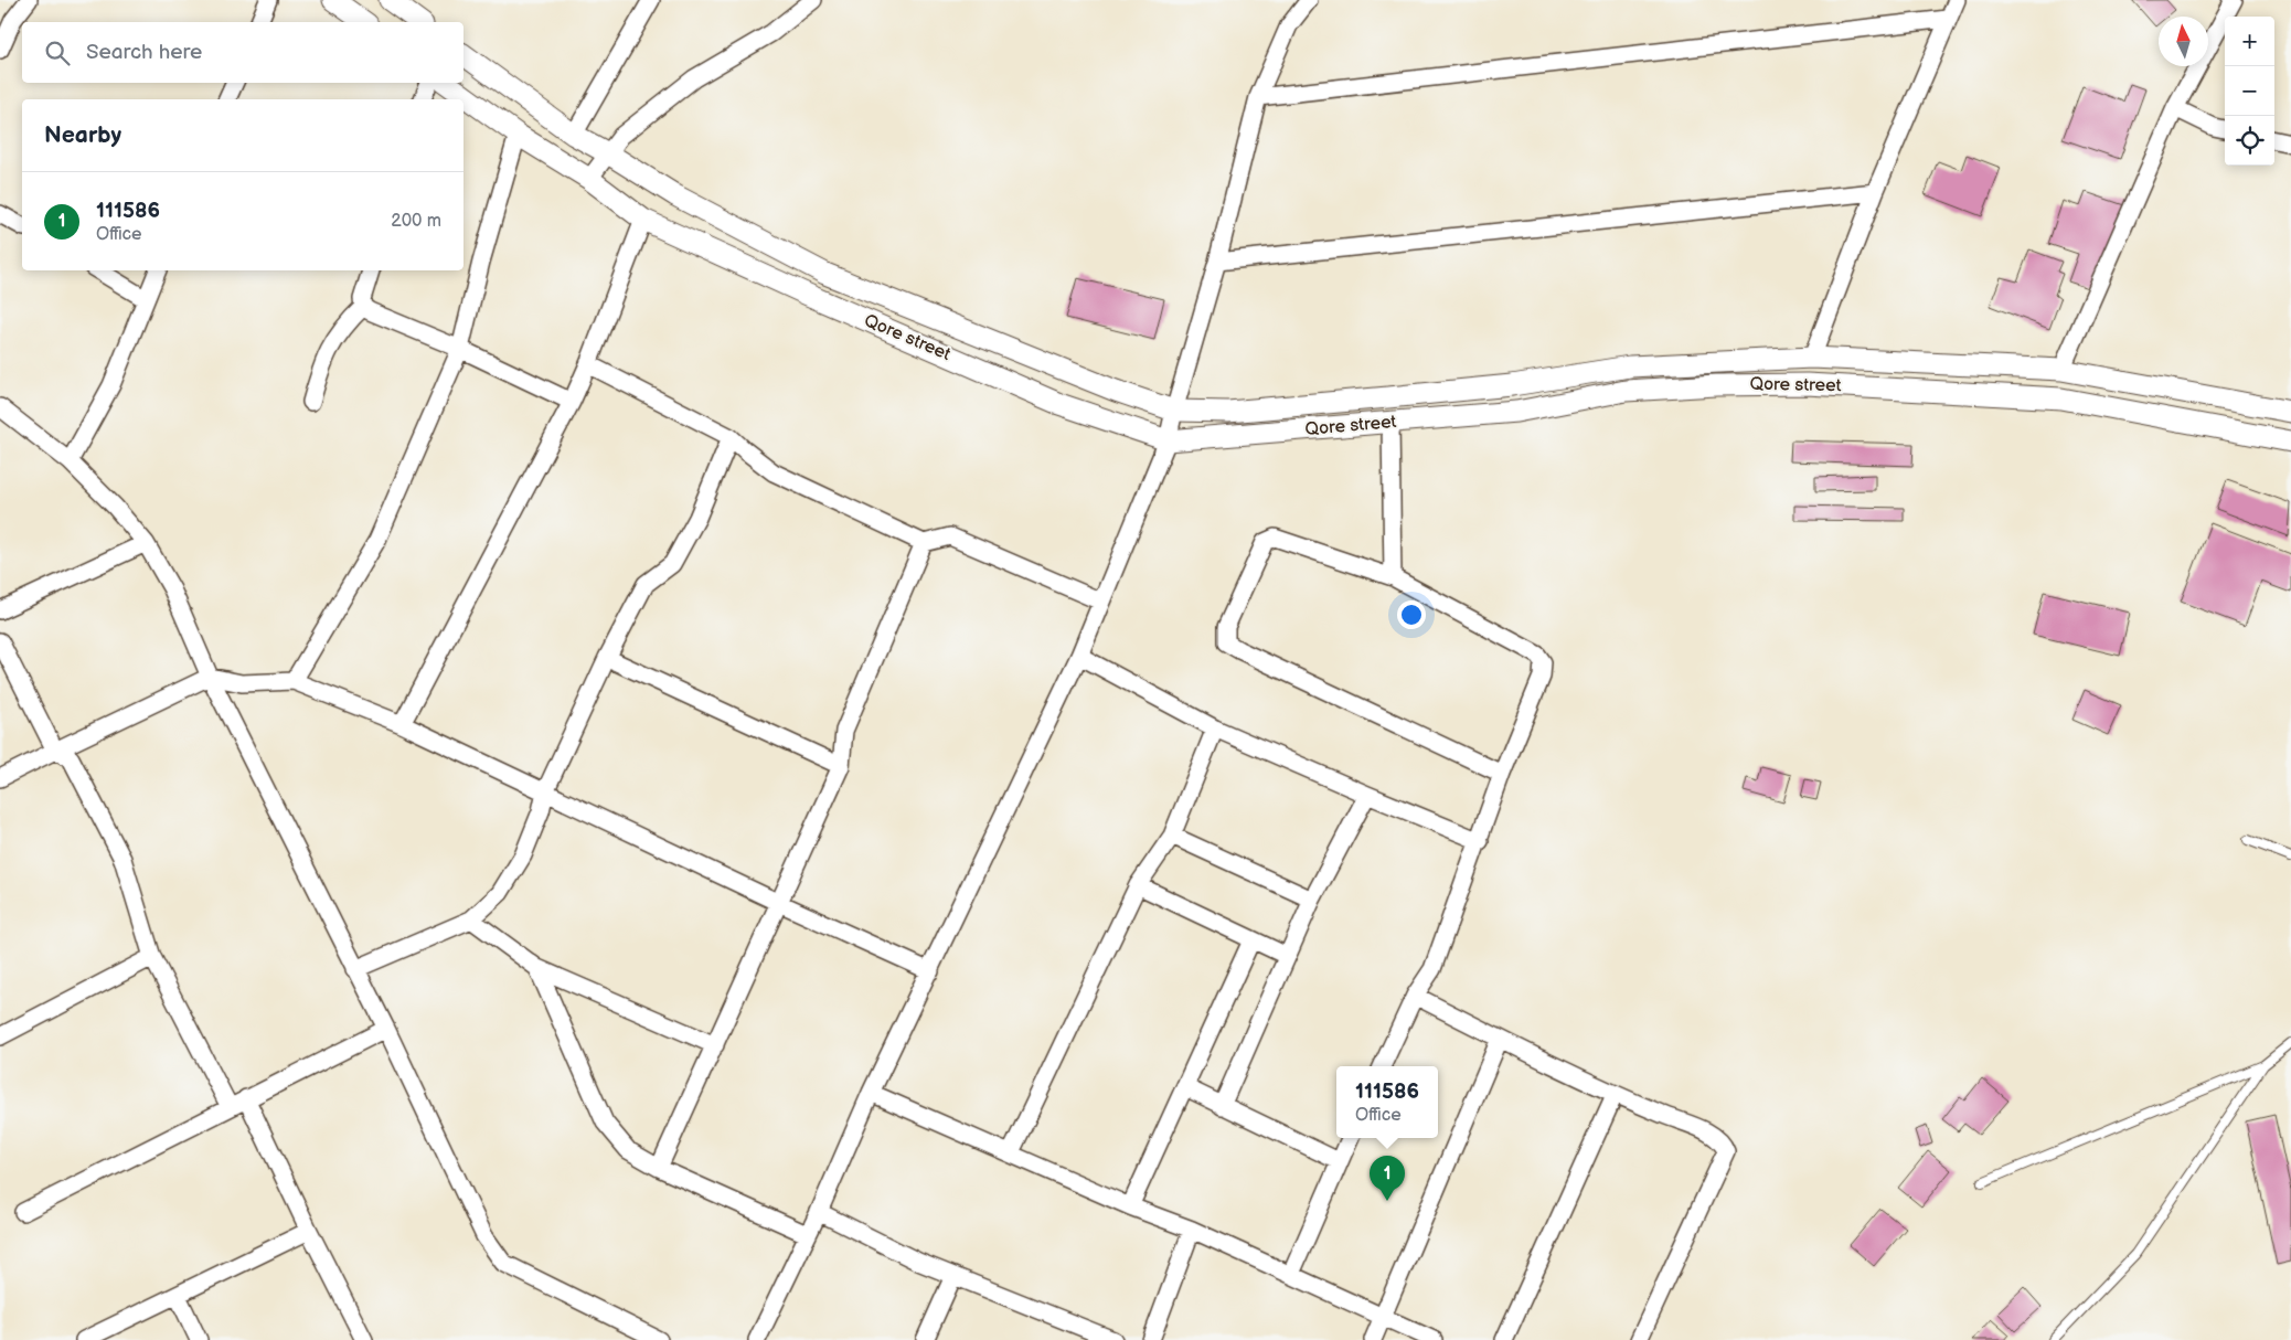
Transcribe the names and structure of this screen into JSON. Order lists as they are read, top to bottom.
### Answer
{
  "streets": {
    "street": ["Qore street"]
  },
  "north": "top",
  "page": {
    "map_buttons": ["+", "−"],
    "search": "Search here",
    "heading": "Nearby",
    "list": [
      {
        "mark": "1",
        "name": "111586",
        "note": "Office",
        "value": "200 m"
      }
    ],
    "popup": ["111586", "Office"],
    "pins": "1"
  }
}
